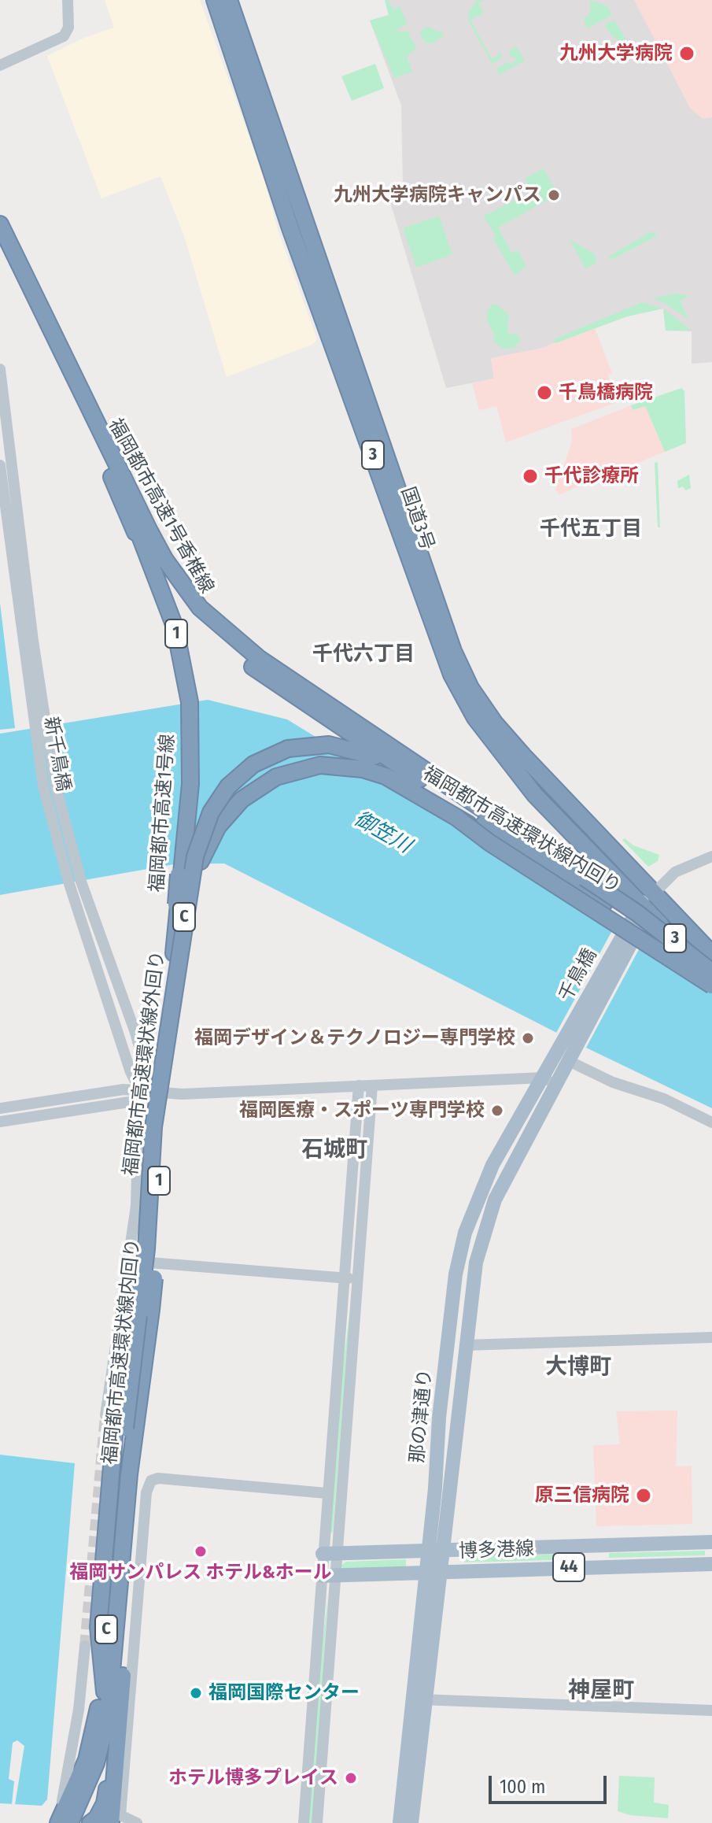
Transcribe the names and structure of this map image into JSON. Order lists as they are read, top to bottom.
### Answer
{
  "streets": {
    "highway": [
      "3",
      "福岡都市高速1号香椎線",
      "国道3号",
      "1",
      "福岡都市高速1号線",
      "福岡都市高速環状線内回り",
      "C",
      "福岡都市高速環状線外回り"
    ],
    "main road": [
      "千鳥橋",
      "那の津通り",
      "博多港線",
      "44"
    ],
    "street": ["新千鳥橋"]
  },
  "crossings": [
    ["福岡都市高速1号香椎線", "福岡都市高速1号線"],
    ["福岡都市高速1号香椎線", "福岡都市高速環状線内回り"],
    ["福岡都市高速1号香椎線", "福岡都市高速環状線外回り"],
    ["国道3号", "福岡都市高速環状線内回り"],
    ["国道3号", "千鳥橋"],
    ["国道3号", "福岡都市高速環状線外回り"],
    ["福岡都市高速1号線", "福岡都市高速環状線内回り"],
    ["福岡都市高速1号線", "福岡都市高速環状線外回り"],
    ["福岡都市高速環状線内回り", "福岡都市高速環状線外回り"],
    ["千鳥橋", "那の津通り"],
    ["那の津通り", "博多港線"]
  ],
  "districts": [
    "千代五丁目",
    "千代六丁目",
    "石城町",
    "大博町",
    "神屋町"
  ],
  "water": ["御笠川"],
  "places": [
    "九州大学病院",
    "九州大学病院キャンパス",
    "千鳥橋病院",
    "千代診療所",
    "福岡デザイン＆テクノロジー専門学校",
    "福岡医療・スポーツ専門学校",
    "原三信病院",
    "福岡サンパレス ホテル&ホール",
    "福岡国際センター",
    "ホテル博多プレイス"
  ],
  "scale_bar": "100 m"
}
